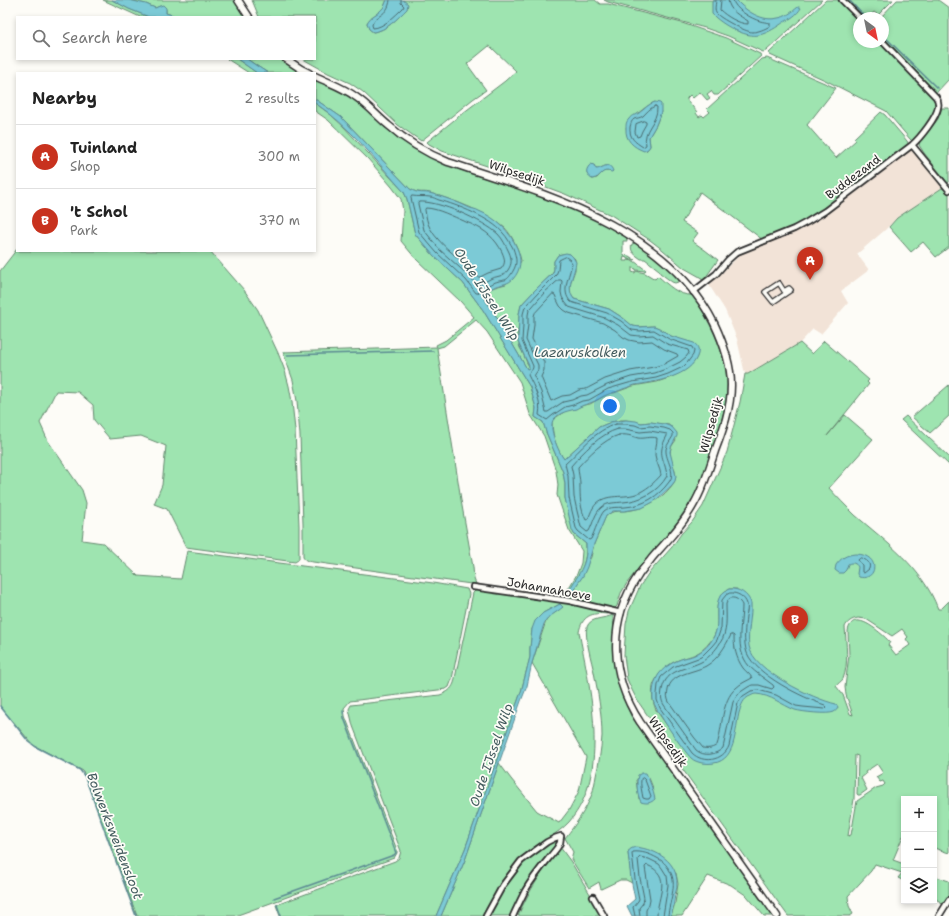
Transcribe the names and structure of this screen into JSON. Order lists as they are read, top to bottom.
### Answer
{
  "streets": {
    "main road": ["Wilpsedijk"],
    "street": ["Buddezand", "Johannahoeve"]
  },
  "crossings": [
    ["Wilpsedijk", "Buddezand"],
    ["Wilpsedijk", "Johannahoeve"]
  ],
  "water": ["Oude IJssel Wilp", "Lazaruskolken", "Bolwerksweidensloot"],
  "north": "bottom right",
  "page": {
    "search": "Search here",
    "heading": ["Nearby", "2 results"],
    "list": [
      {
        "mark": "A",
        "name": "Tuinland",
        "note": "Shop",
        "value": "300 m"
      },
      {
        "mark": "B",
        "name": "'t Schol",
        "note": "Park",
        "value": "370 m"
      }
    ],
    "pins": ["A", "B"],
    "map_buttons": ["+", "−"]
  }
}
